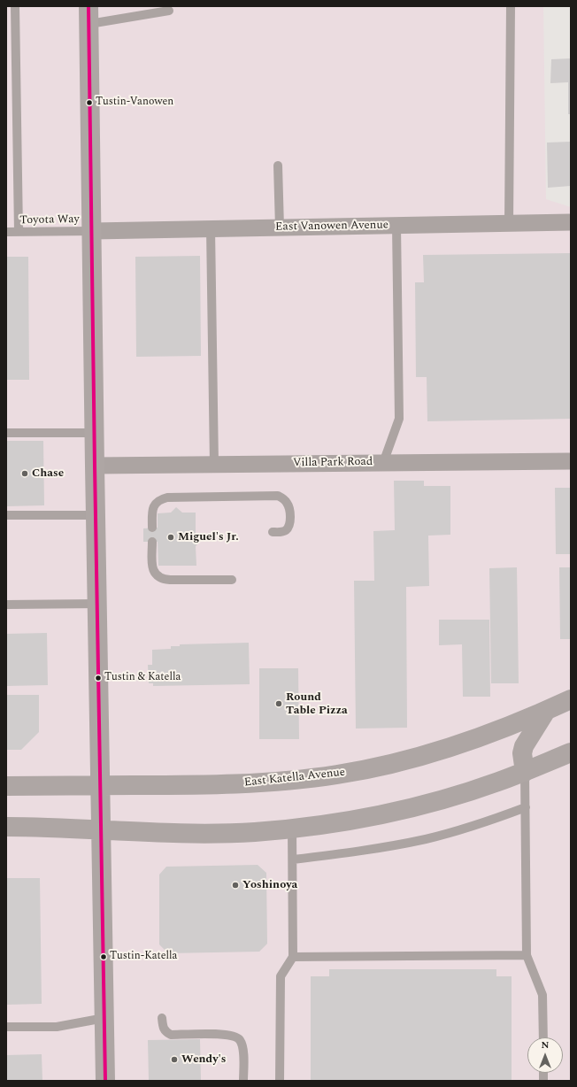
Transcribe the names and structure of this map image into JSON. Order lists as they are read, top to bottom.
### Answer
{
  "streets": {
    "main road": ["East Katella Avenue"],
    "street": ["East Vanowen Avenue", "Villa Park Road"],
    "lane": ["Toyota Way"]
  },
  "crossings": [
    ["Toyota Way", "East Vanowen Avenue"]
  ],
  "places": [
    "Tustin-Vanowen",
    "Chase",
    "Miguel's Jr.",
    "Tustin & Katella",
    "Round Table Pizza",
    "Yoshinoya",
    "Tustin-Katella",
    "Wendy's"
  ],
  "north": "top"
}
